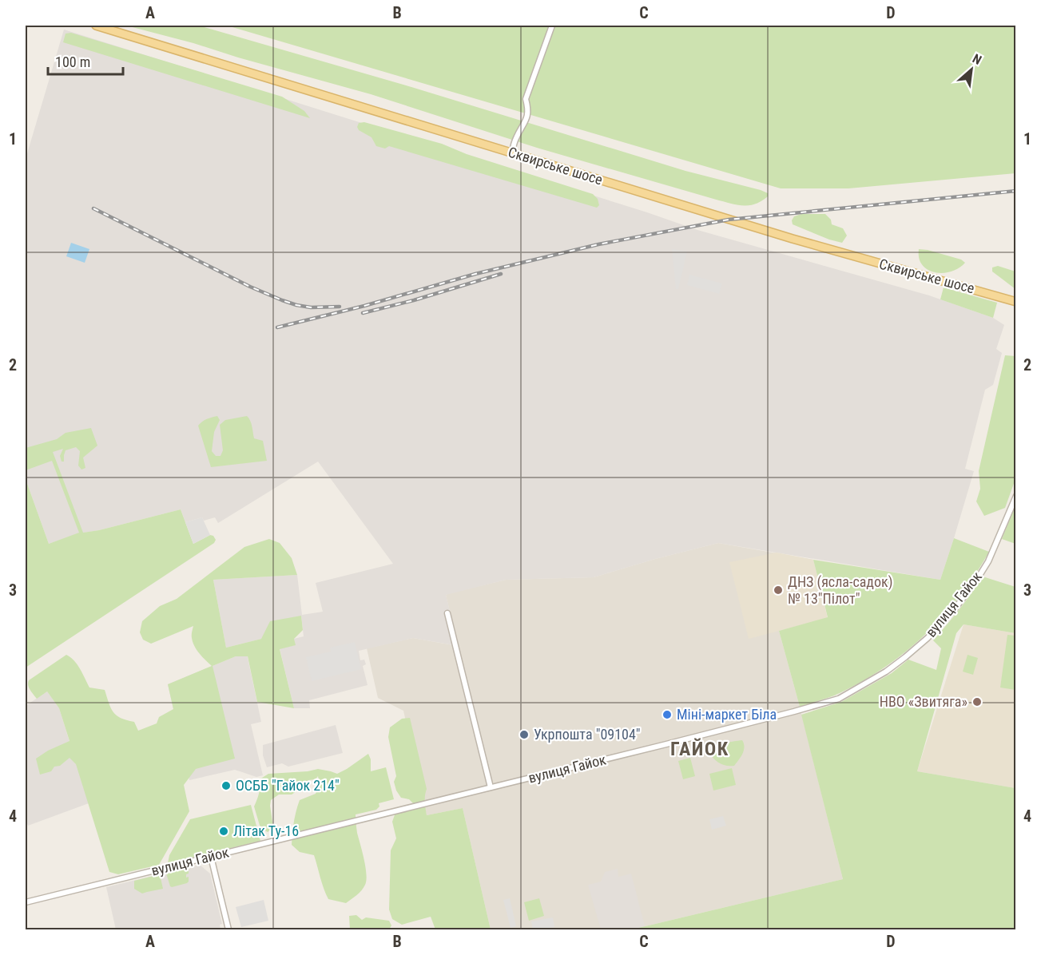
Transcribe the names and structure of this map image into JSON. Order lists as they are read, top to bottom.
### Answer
{
  "streets": {
    "main road": ["Сквирське шосе"],
    "street": ["вулиця Гайок"]
  },
  "districts": ["ГАЙОК"],
  "places": [
    "ДНЗ (ясла-садок) № 13\"Пілот\"",
    "НВО «Звитяга»",
    "Міні-маркет Біла",
    "Укрпошта \"09104\"",
    "ОСББ \"Гайок 214\"",
    "Літак Ту-16"
  ],
  "scale_bar": "100 m",
  "north": "top right",
  "grid": {
    "columns": [
      "A",
      "B",
      "C",
      "D"
    ],
    "rows": [
      "1",
      "2",
      "3",
      "4"
    ]
  }
}
